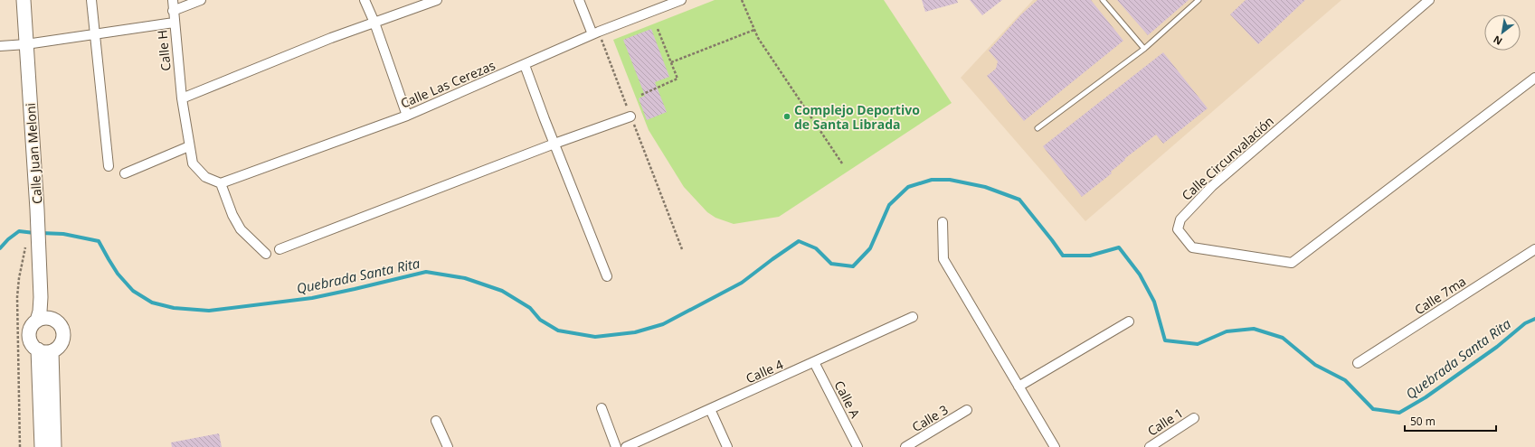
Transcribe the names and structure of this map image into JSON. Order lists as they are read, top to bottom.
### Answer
{
  "streets": {
    "main road": ["Calle Juan Meloni"],
    "street": [
      "Calle H",
      "Calle Las Cerezas",
      "Calle Circunvalación",
      "Calle 7ma",
      "Calle 4",
      "Calle A",
      "Calle 3",
      "Calle 1"
    ]
  },
  "crossings": [
    ["Calle H", "Calle Las Cerezas"],
    ["Calle 4", "Calle A"]
  ],
  "water": ["Quebrada Santa Rita"],
  "places": ["Complejo Deportivo de Santa Librada"],
  "scale_bar": "50 m",
  "north": "bottom left"
}
